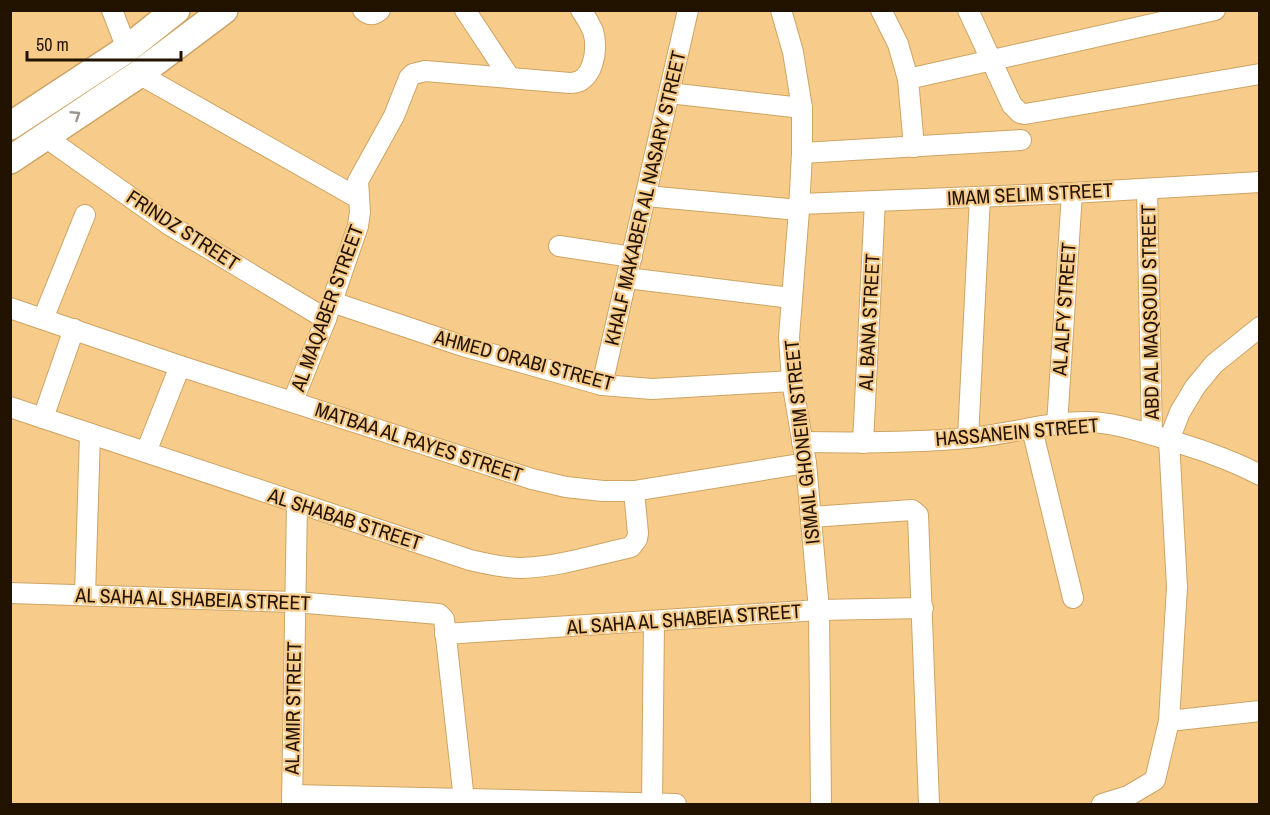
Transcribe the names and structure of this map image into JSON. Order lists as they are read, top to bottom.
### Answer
{
  "streets": {
    "street": [
      "IMAM SELIM STREET",
      "KHALF MAKABER AL NASARY STREET",
      "FRINDZ STREET",
      "AL MAQABER STREET",
      "AL ALFY STREET",
      "ABD AL MAQSOUD STREET",
      "AL BANA STREET",
      "AHMED ORABI STREET",
      "HASSANEIN STREET",
      "MATBAA AL RAYES STREET",
      "ISMAIL GHONEIM STREET",
      "AL SHABAB STREET",
      "AL SAHA AL SHABEIA STREET",
      "AL AMIR STREET"
    ]
  },
  "crossings": [
    ["IMAM SELIM STREET", "KHALF MAKABER AL NASARY STREET"],
    ["IMAM SELIM STREET", "AL ALFY STREET"],
    ["IMAM SELIM STREET", "ABD AL MAQSOUD STREET"],
    ["IMAM SELIM STREET", "AL BANA STREET"],
    ["IMAM SELIM STREET", "ISMAIL GHONEIM STREET"],
    ["KHALF MAKABER AL NASARY STREET", "AHMED ORABI STREET"],
    ["FRINDZ STREET", "AL MAQABER STREET"],
    ["FRINDZ STREET", "AHMED ORABI STREET"],
    ["AL MAQABER STREET", "AHMED ORABI STREET"],
    ["AL MAQABER STREET", "MATBAA AL RAYES STREET"],
    ["AL ALFY STREET", "HASSANEIN STREET"],
    ["ABD AL MAQSOUD STREET", "HASSANEIN STREET"],
    ["AL BANA STREET", "HASSANEIN STREET"],
    ["AHMED ORABI STREET", "ISMAIL GHONEIM STREET"],
    ["HASSANEIN STREET", "ISMAIL GHONEIM STREET"],
    ["MATBAA AL RAYES STREET", "ISMAIL GHONEIM STREET"],
    ["MATBAA AL RAYES STREET", "AL SHABAB STREET"],
    ["ISMAIL GHONEIM STREET", "AL SAHA AL SHABEIA STREET"],
    ["AL SHABAB STREET", "AL AMIR STREET"],
    ["AL SAHA AL SHABEIA STREET", "AL AMIR STREET"]
  ],
  "scale_bar": "50 m"
}
